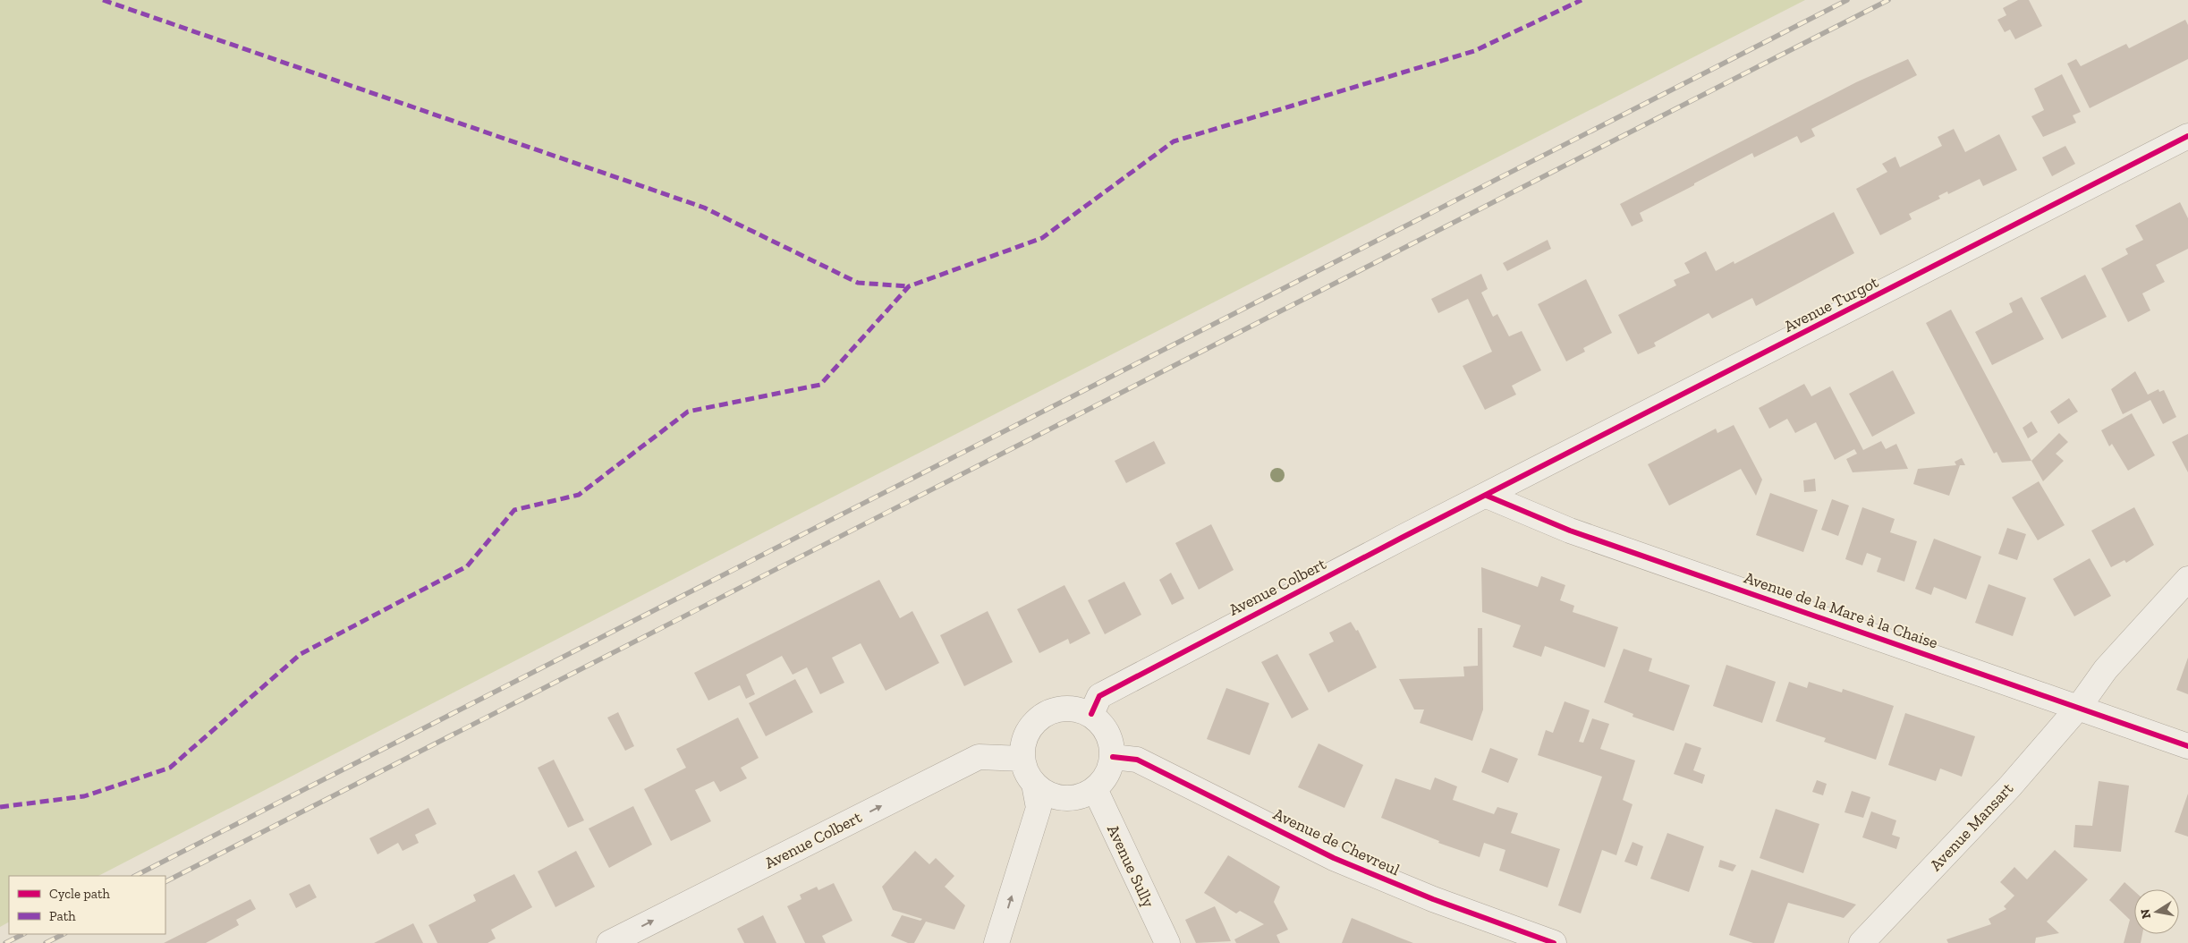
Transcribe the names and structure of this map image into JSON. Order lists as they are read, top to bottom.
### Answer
{
  "streets": {
    "street": [
      "Avenue Turgot",
      "Avenue Colbert",
      "Avenue de la Mare à la Chaise",
      "Avenue Mansart",
      "Avenue de Chevreul",
      "Avenue Sully"
    ]
  },
  "crossings": [
    ["Avenue Turgot", "Avenue Colbert"],
    ["Avenue Turgot", "Avenue de la Mare à la Chaise"],
    ["Avenue Colbert", "Avenue de la Mare à la Chaise"],
    ["Avenue Colbert", "Avenue de Chevreul"],
    ["Avenue Colbert", "Avenue Sully"],
    ["Avenue de la Mare à la Chaise", "Avenue Mansart"],
    ["Avenue de Chevreul", "Avenue Sully"]
  ],
  "one_way": ["Avenue Colbert"],
  "legend": ["Cycle path", "Path"],
  "north": "left"
}
